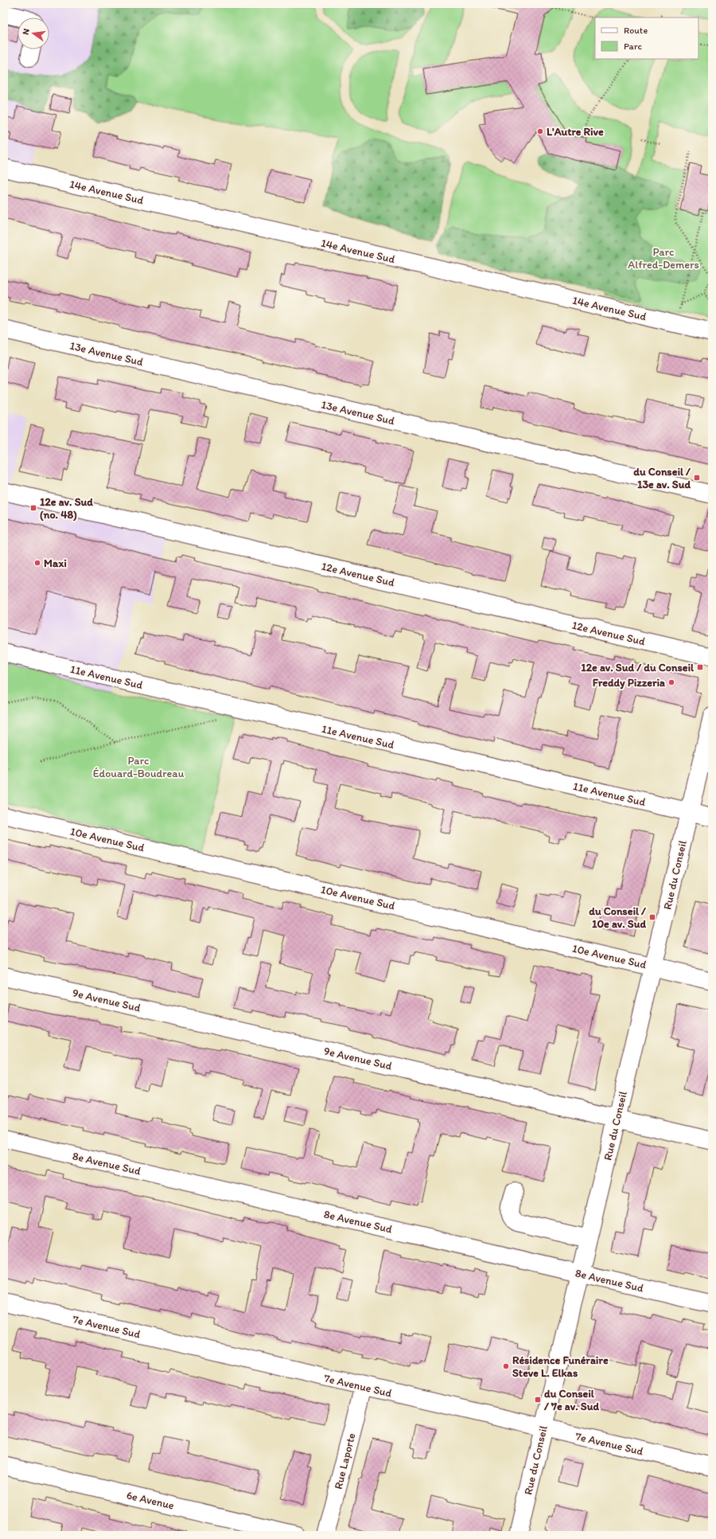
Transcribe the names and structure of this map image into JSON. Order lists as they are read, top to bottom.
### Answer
{
  "streets": {
    "street": [
      "14e Avenue Sud",
      "13e Avenue Sud",
      "12e Avenue Sud",
      "11e Avenue Sud",
      "10e Avenue Sud",
      "Rue du Conseil",
      "9e Avenue Sud",
      "8e Avenue Sud",
      "7e Avenue Sud",
      "Rue Laporte",
      "6e Avenue"
    ]
  },
  "crossings": [
    ["11e Avenue Sud", "Rue du Conseil"],
    ["10e Avenue Sud", "Rue du Conseil"],
    ["Rue du Conseil", "9e Avenue Sud"],
    ["Rue du Conseil", "8e Avenue Sud"],
    ["Rue du Conseil", "7e Avenue Sud"],
    ["7e Avenue Sud", "Rue Laporte"]
  ],
  "parks": ["Parc Alfred-Demers", "Parc Édouard-Boudreau"],
  "places": {
    "other": [
      "L'Autre Rive",
      "Maxi",
      "Freddy Pizzeria",
      "Résidence Funéraire Steve L. Elkas"
    ],
    "transit": [
      "du Conseil / 13e av. Sud",
      "12e av. Sud (no. 48)",
      "12e av. Sud / du Conseil",
      "du Conseil / 10e av. Sud",
      "du Conseil / 7e av. Sud"
    ]
  },
  "legend": ["Route", "Parc"],
  "north": "left"
}
